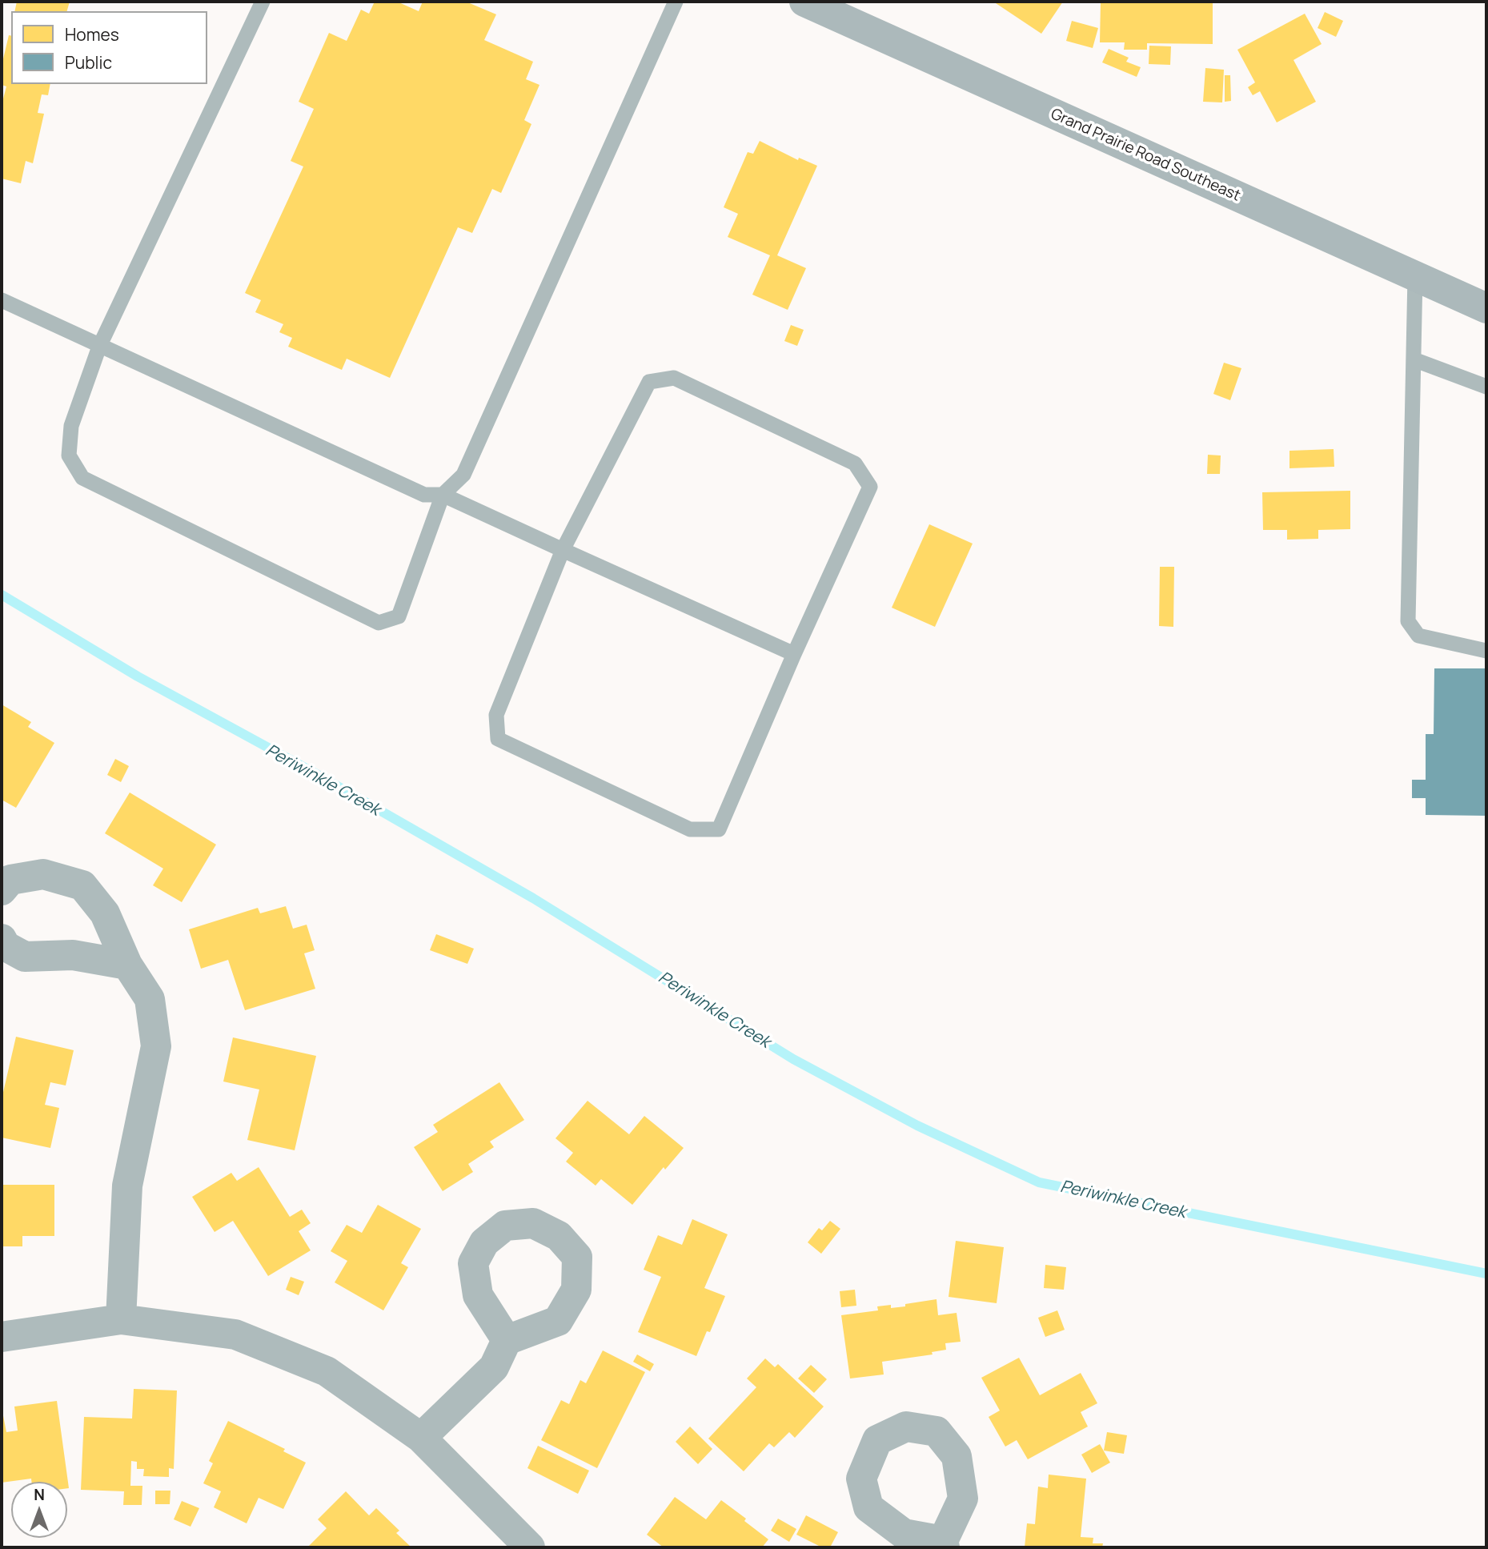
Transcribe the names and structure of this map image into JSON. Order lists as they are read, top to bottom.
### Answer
{
  "streets": {
    "main road": ["Grand Prairie Road Southeast"]
  },
  "water": ["Periwinkle Creek"],
  "legend": ["Homes", "Public"],
  "north": "top"
}
